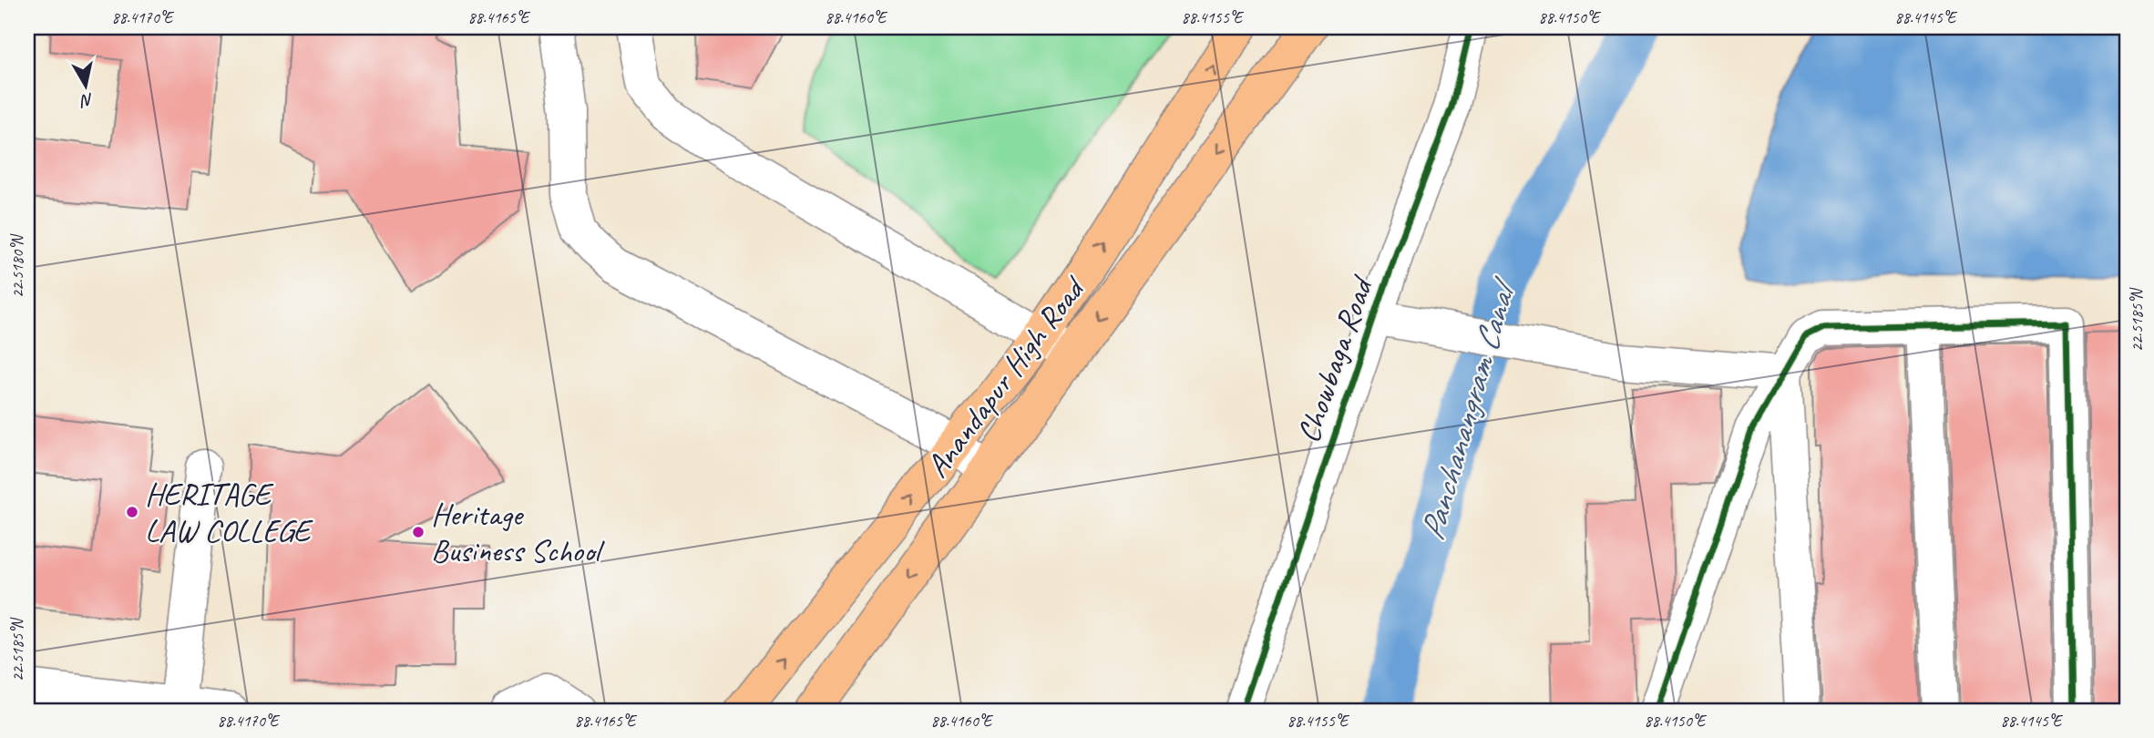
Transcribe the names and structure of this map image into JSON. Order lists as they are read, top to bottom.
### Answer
{
  "streets": {
    "main road": ["Anandapur High Road"],
    "street": ["Chowbaga Road"]
  },
  "water": ["Panchanangram Canal"],
  "places": ["HERITAGE LAW COLLEGE", "Heritage Business School"],
  "north": "bottom",
  "coordinates": [
    "88.4170°E",
    "88.4165°E",
    "88.4160°E",
    "88.4155°E",
    "88.4150°E",
    "88.4145°E",
    "22.5180°N",
    "22.5185°N"
  ]
}
